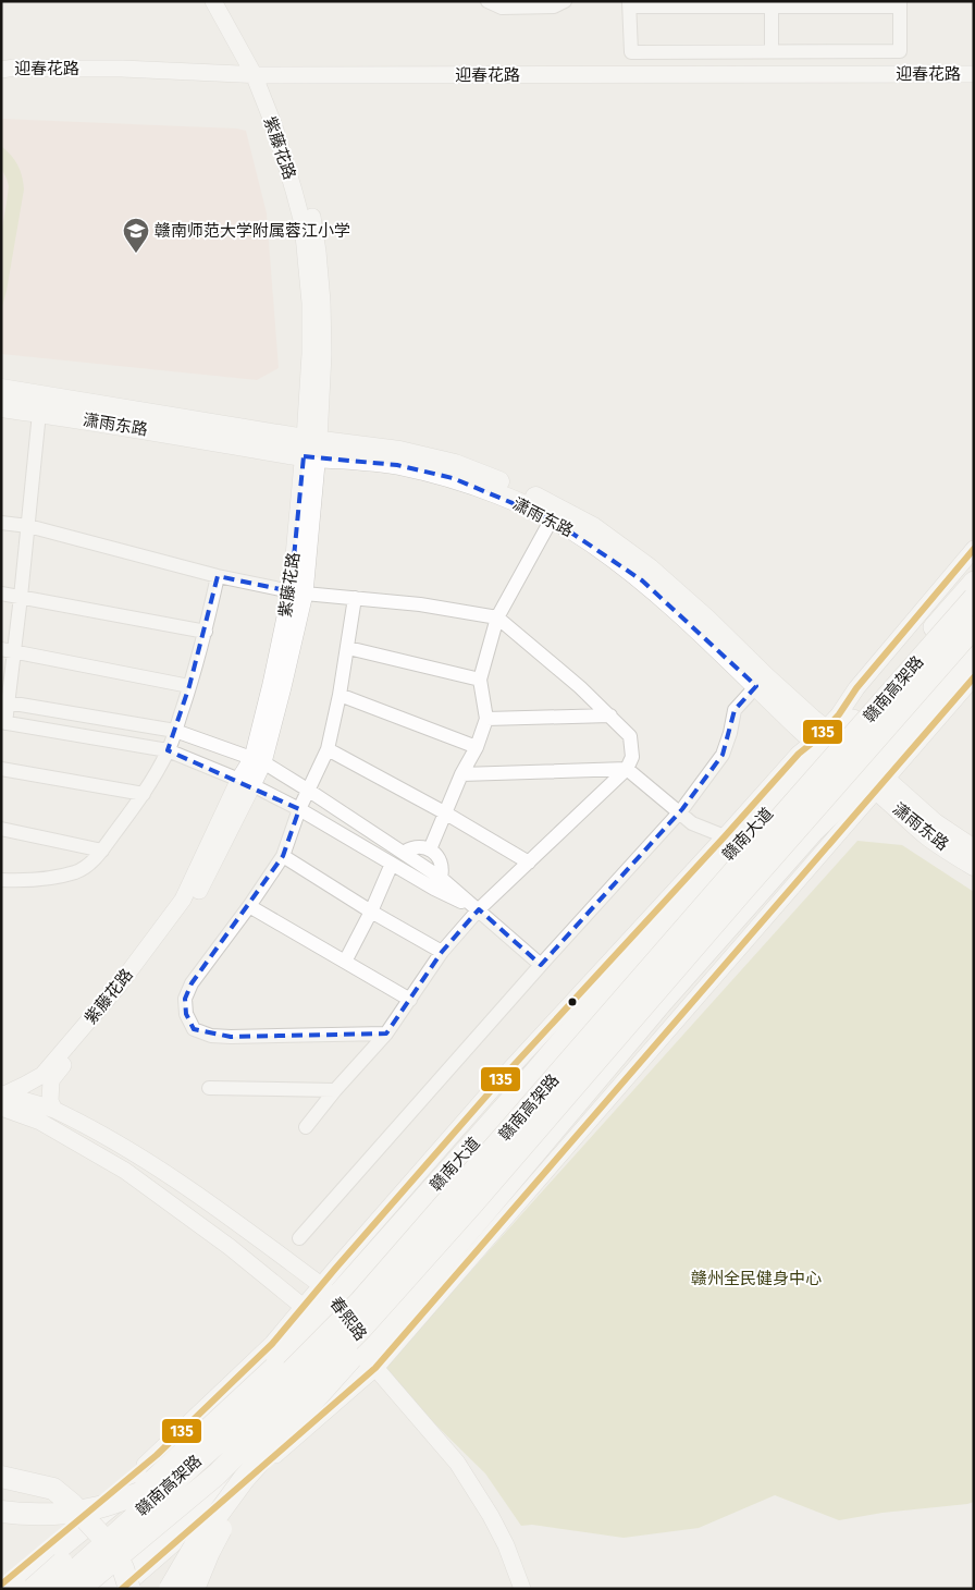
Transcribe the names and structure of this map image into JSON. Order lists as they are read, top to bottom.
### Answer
{
  "streets": {
    "highway": ["赣南高架路"],
    "main road": ["潇雨东路", "赣南大道"],
    "street": ["迎春花路", "紫藤花路", "春熙路"]
  },
  "crossings": [
    ["迎春花路", "紫藤花路"],
    ["紫藤花路", "潇雨东路"],
    ["紫藤花路", "春熙路"],
    ["潇雨东路", "赣南大道"],
    ["赣南大道", "春熙路"]
  ],
  "parks": ["赣州全民健身中心"],
  "places": {
    "school or university": ["赣南师范大学附属蓉江小学"]
  },
  "lines": ["transit line 135"]
}
